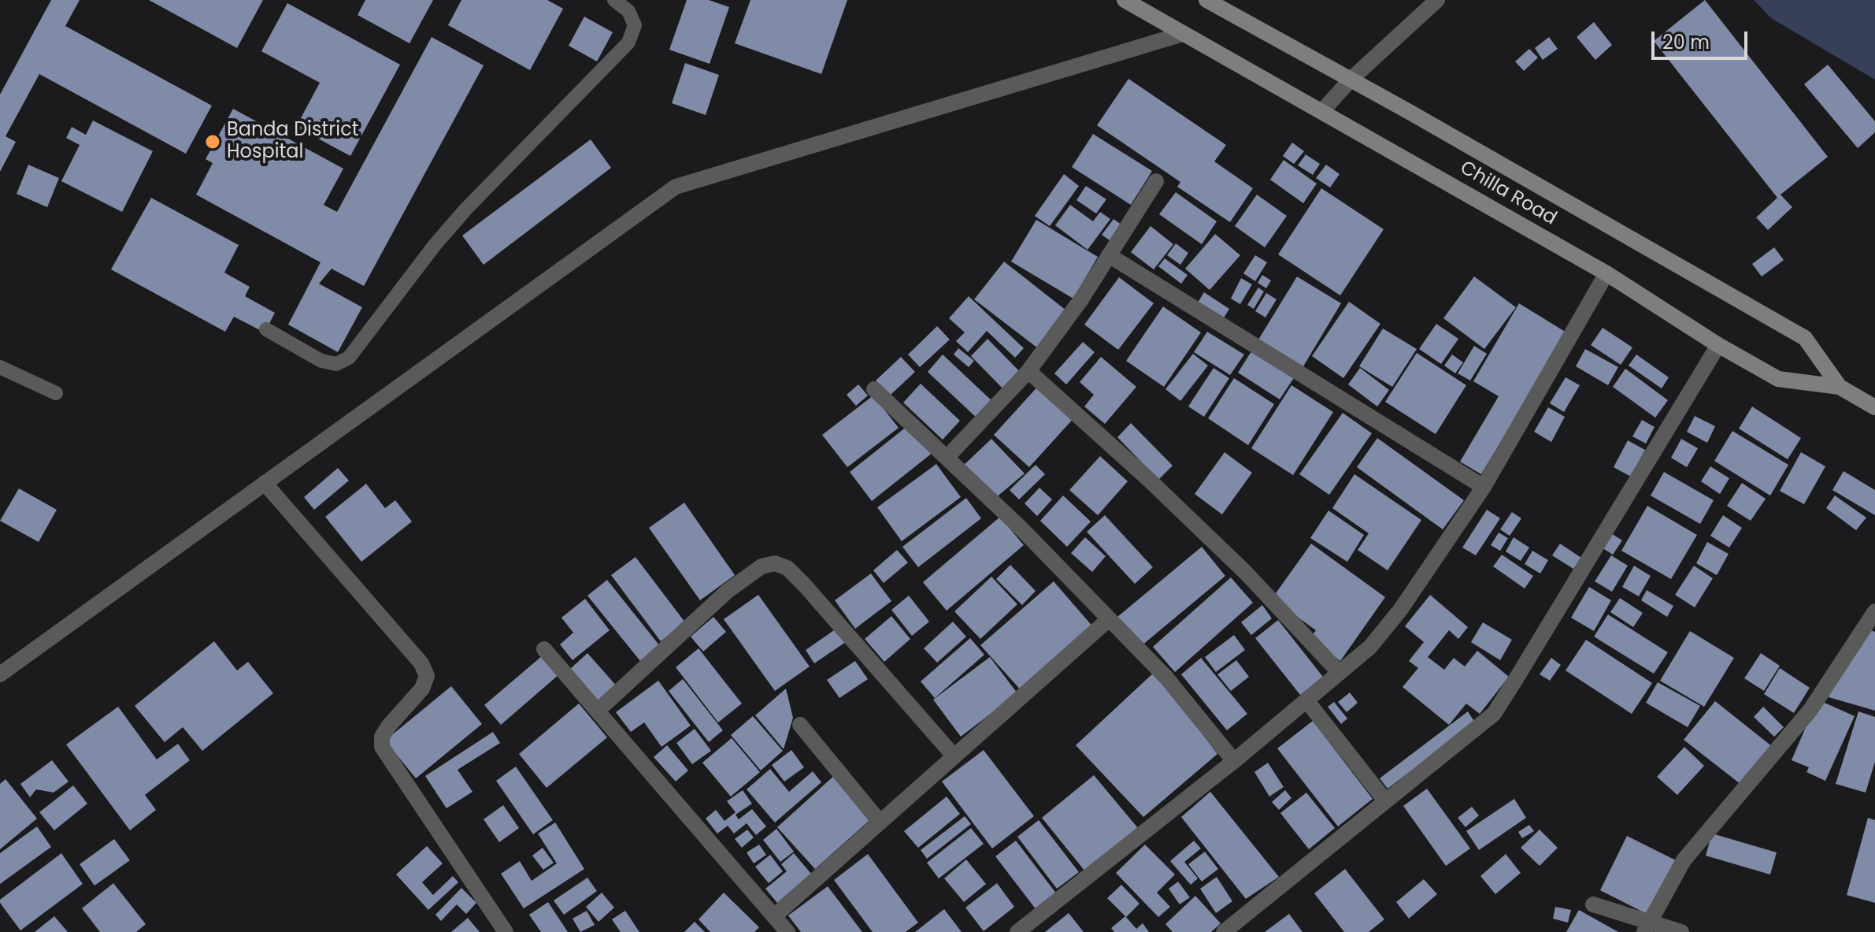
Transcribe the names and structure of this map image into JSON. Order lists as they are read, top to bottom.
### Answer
{
  "streets": {
    "main road": ["Chilla Road"]
  },
  "places": ["Banda District Hospital"],
  "scale_bar": "20 m"
}
